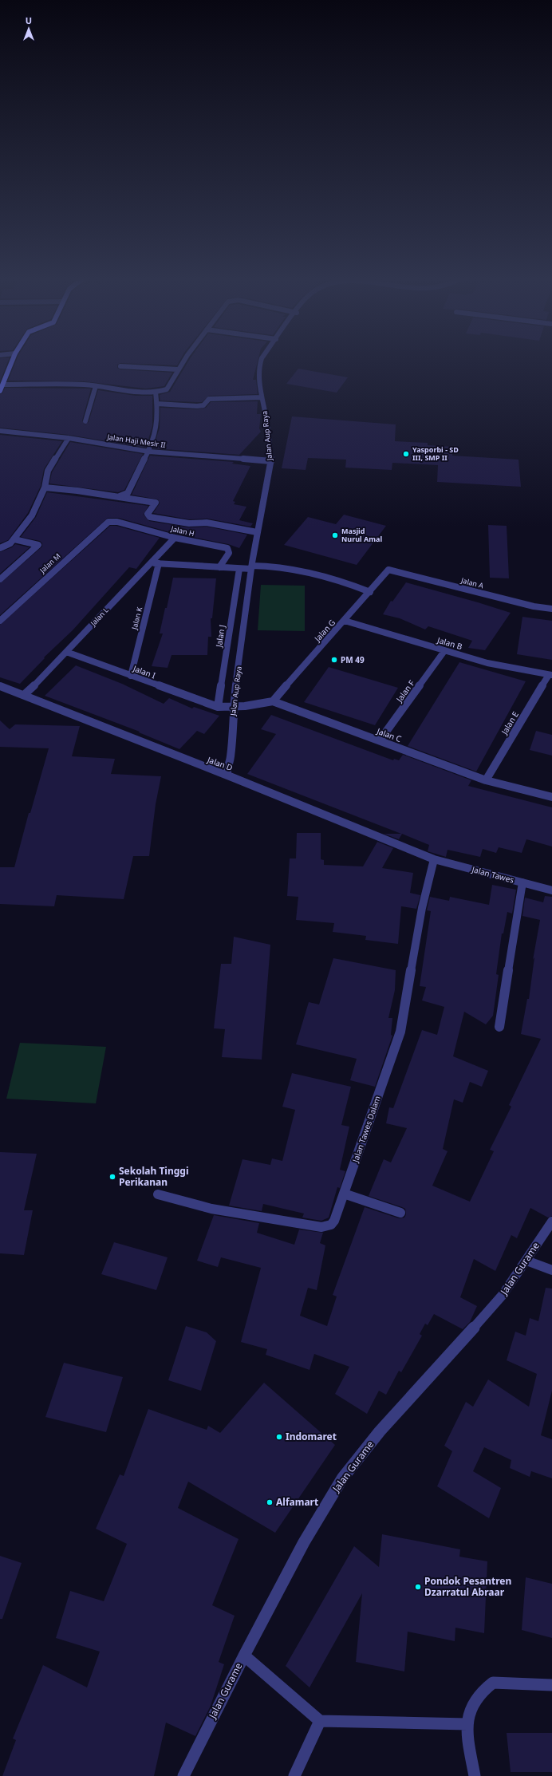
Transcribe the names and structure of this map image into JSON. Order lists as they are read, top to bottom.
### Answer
{
  "streets": {
    "street": [
      "Jalan Aup Raya",
      "Jalan Haji Mesir II",
      "Jalan H",
      "Jalan M",
      "Jalan A",
      "Jalan L",
      "Jalan K",
      "Jalan G",
      "Jalan J",
      "Jalan B",
      "Jalan I",
      "Jalan F",
      "Jalan E",
      "Jalan C",
      "Jalan D",
      "Jalan Tawes",
      "Jalan Tawes Dalam",
      "Jalan Gurame"
    ]
  },
  "crossings": [
    ["Jalan Aup Raya", "Jalan Haji Mesir II"],
    ["Jalan Aup Raya", "Jalan C"],
    ["Jalan Aup Raya", "Jalan D"],
    ["Jalan H", "Jalan M"],
    ["Jalan H", "Jalan L"],
    ["Jalan A", "Jalan G"],
    ["Jalan L", "Jalan I"],
    ["Jalan L", "Jalan D"],
    ["Jalan K", "Jalan I"],
    ["Jalan G", "Jalan B"],
    ["Jalan G", "Jalan C"],
    ["Jalan J", "Jalan I"],
    ["Jalan J", "Jalan C"],
    ["Jalan B", "Jalan F"],
    ["Jalan B", "Jalan E"],
    ["Jalan I", "Jalan C"],
    ["Jalan F", "Jalan C"],
    ["Jalan E", "Jalan C"],
    ["Jalan D", "Jalan Tawes"],
    ["Jalan D", "Jalan Tawes Dalam"],
    ["Jalan Tawes", "Jalan Tawes Dalam"]
  ],
  "places": [
    "Yasporbi - SD III, SMP II",
    "Masjid Nurul Amal",
    "PM 49",
    "Sekolah Tinggi Perikanan",
    "Indomaret",
    "Alfamart",
    "Pondok Pesantren Dzarratul Abraar"
  ],
  "north": "top"
}
